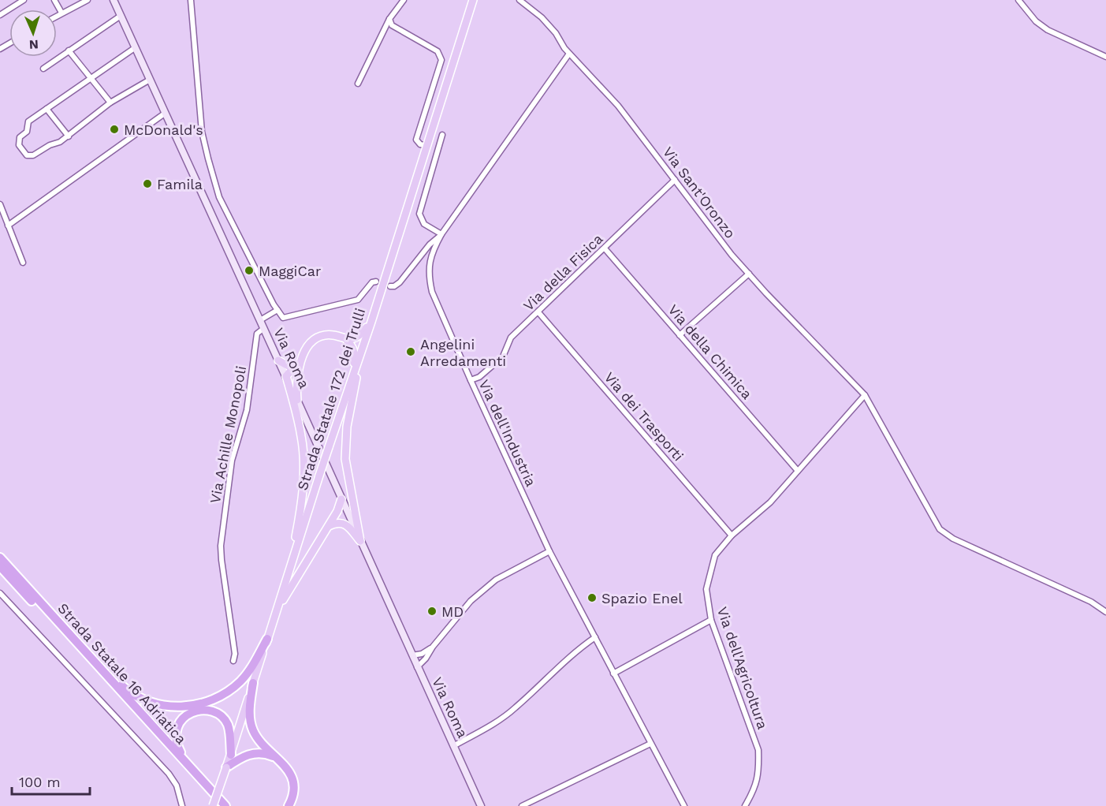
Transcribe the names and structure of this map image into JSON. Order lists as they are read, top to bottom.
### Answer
{
  "streets": {
    "highway": ["Strada Statale 16 Adriatica"],
    "main road": ["Strada Statale 172 dei Trulli"],
    "street": [
      "Via Sant'Oronzo",
      "Via della Fisica",
      "Via della Chimica",
      "Via Roma",
      "Via dei Trasporti",
      "Via dell'Industria",
      "Via Achille Monopoli",
      "Via dell'Agricoltura"
    ]
  },
  "crossings": [
    ["Via Sant'Oronzo", "Via della Fisica"],
    ["Via Sant'Oronzo", "Via dell'Industria"],
    ["Via Sant'Oronzo", "Via dell'Agricoltura"],
    ["Via della Fisica", "Via della Chimica"],
    ["Via della Fisica", "Via dei Trasporti"],
    ["Via della Fisica", "Via dell'Industria"],
    ["Via della Chimica", "Via dell'Agricoltura"],
    ["Via Roma", "Via Achille Monopoli"],
    ["Via dei Trasporti", "Via dell'Agricoltura"]
  ],
  "places": [
    "McDonald's",
    "Famila",
    "MaggiCar",
    "Angelini Arredamenti",
    "Spazio Enel",
    "MD"
  ],
  "scale_bar": "100 m",
  "north": "bottom"
}
